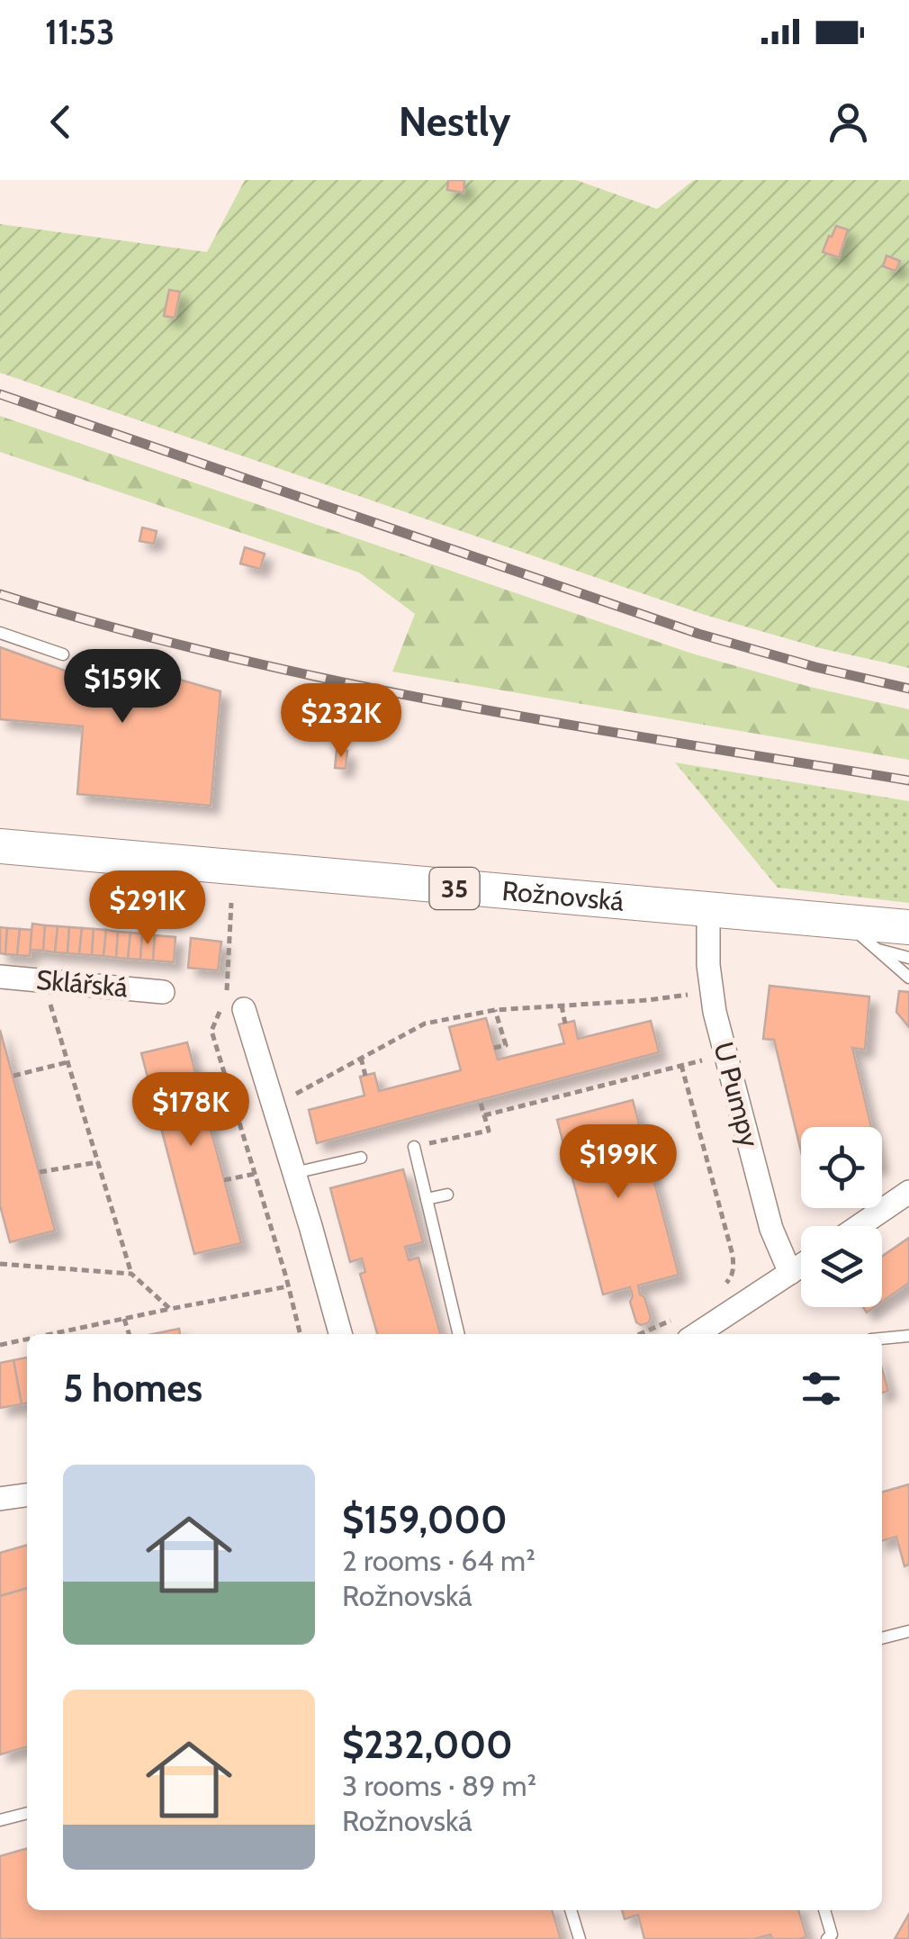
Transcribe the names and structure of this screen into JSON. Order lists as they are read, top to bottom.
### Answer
{
  "streets": {
    "main road": ["35", "Rožnovská"],
    "street": ["Sklářská", "U Pumpy"]
  },
  "crossings": [
    ["Rožnovská", "U Pumpy"]
  ],
  "page": {
    "status": "11:53",
    "header": "Nestly",
    "price": [
      "$159K",
      "$232K",
      "$291K",
      "$178K",
      "$199K"
    ],
    "heading": "5 homes",
    "list": [
      {
        "name": "$159,000",
        "note": "2 rooms · 64 m² · Rožnovská"
      },
      {
        "name": "$232,000",
        "note": "3 rooms · 89 m² · Rožnovská"
      }
    ]
  }
}
